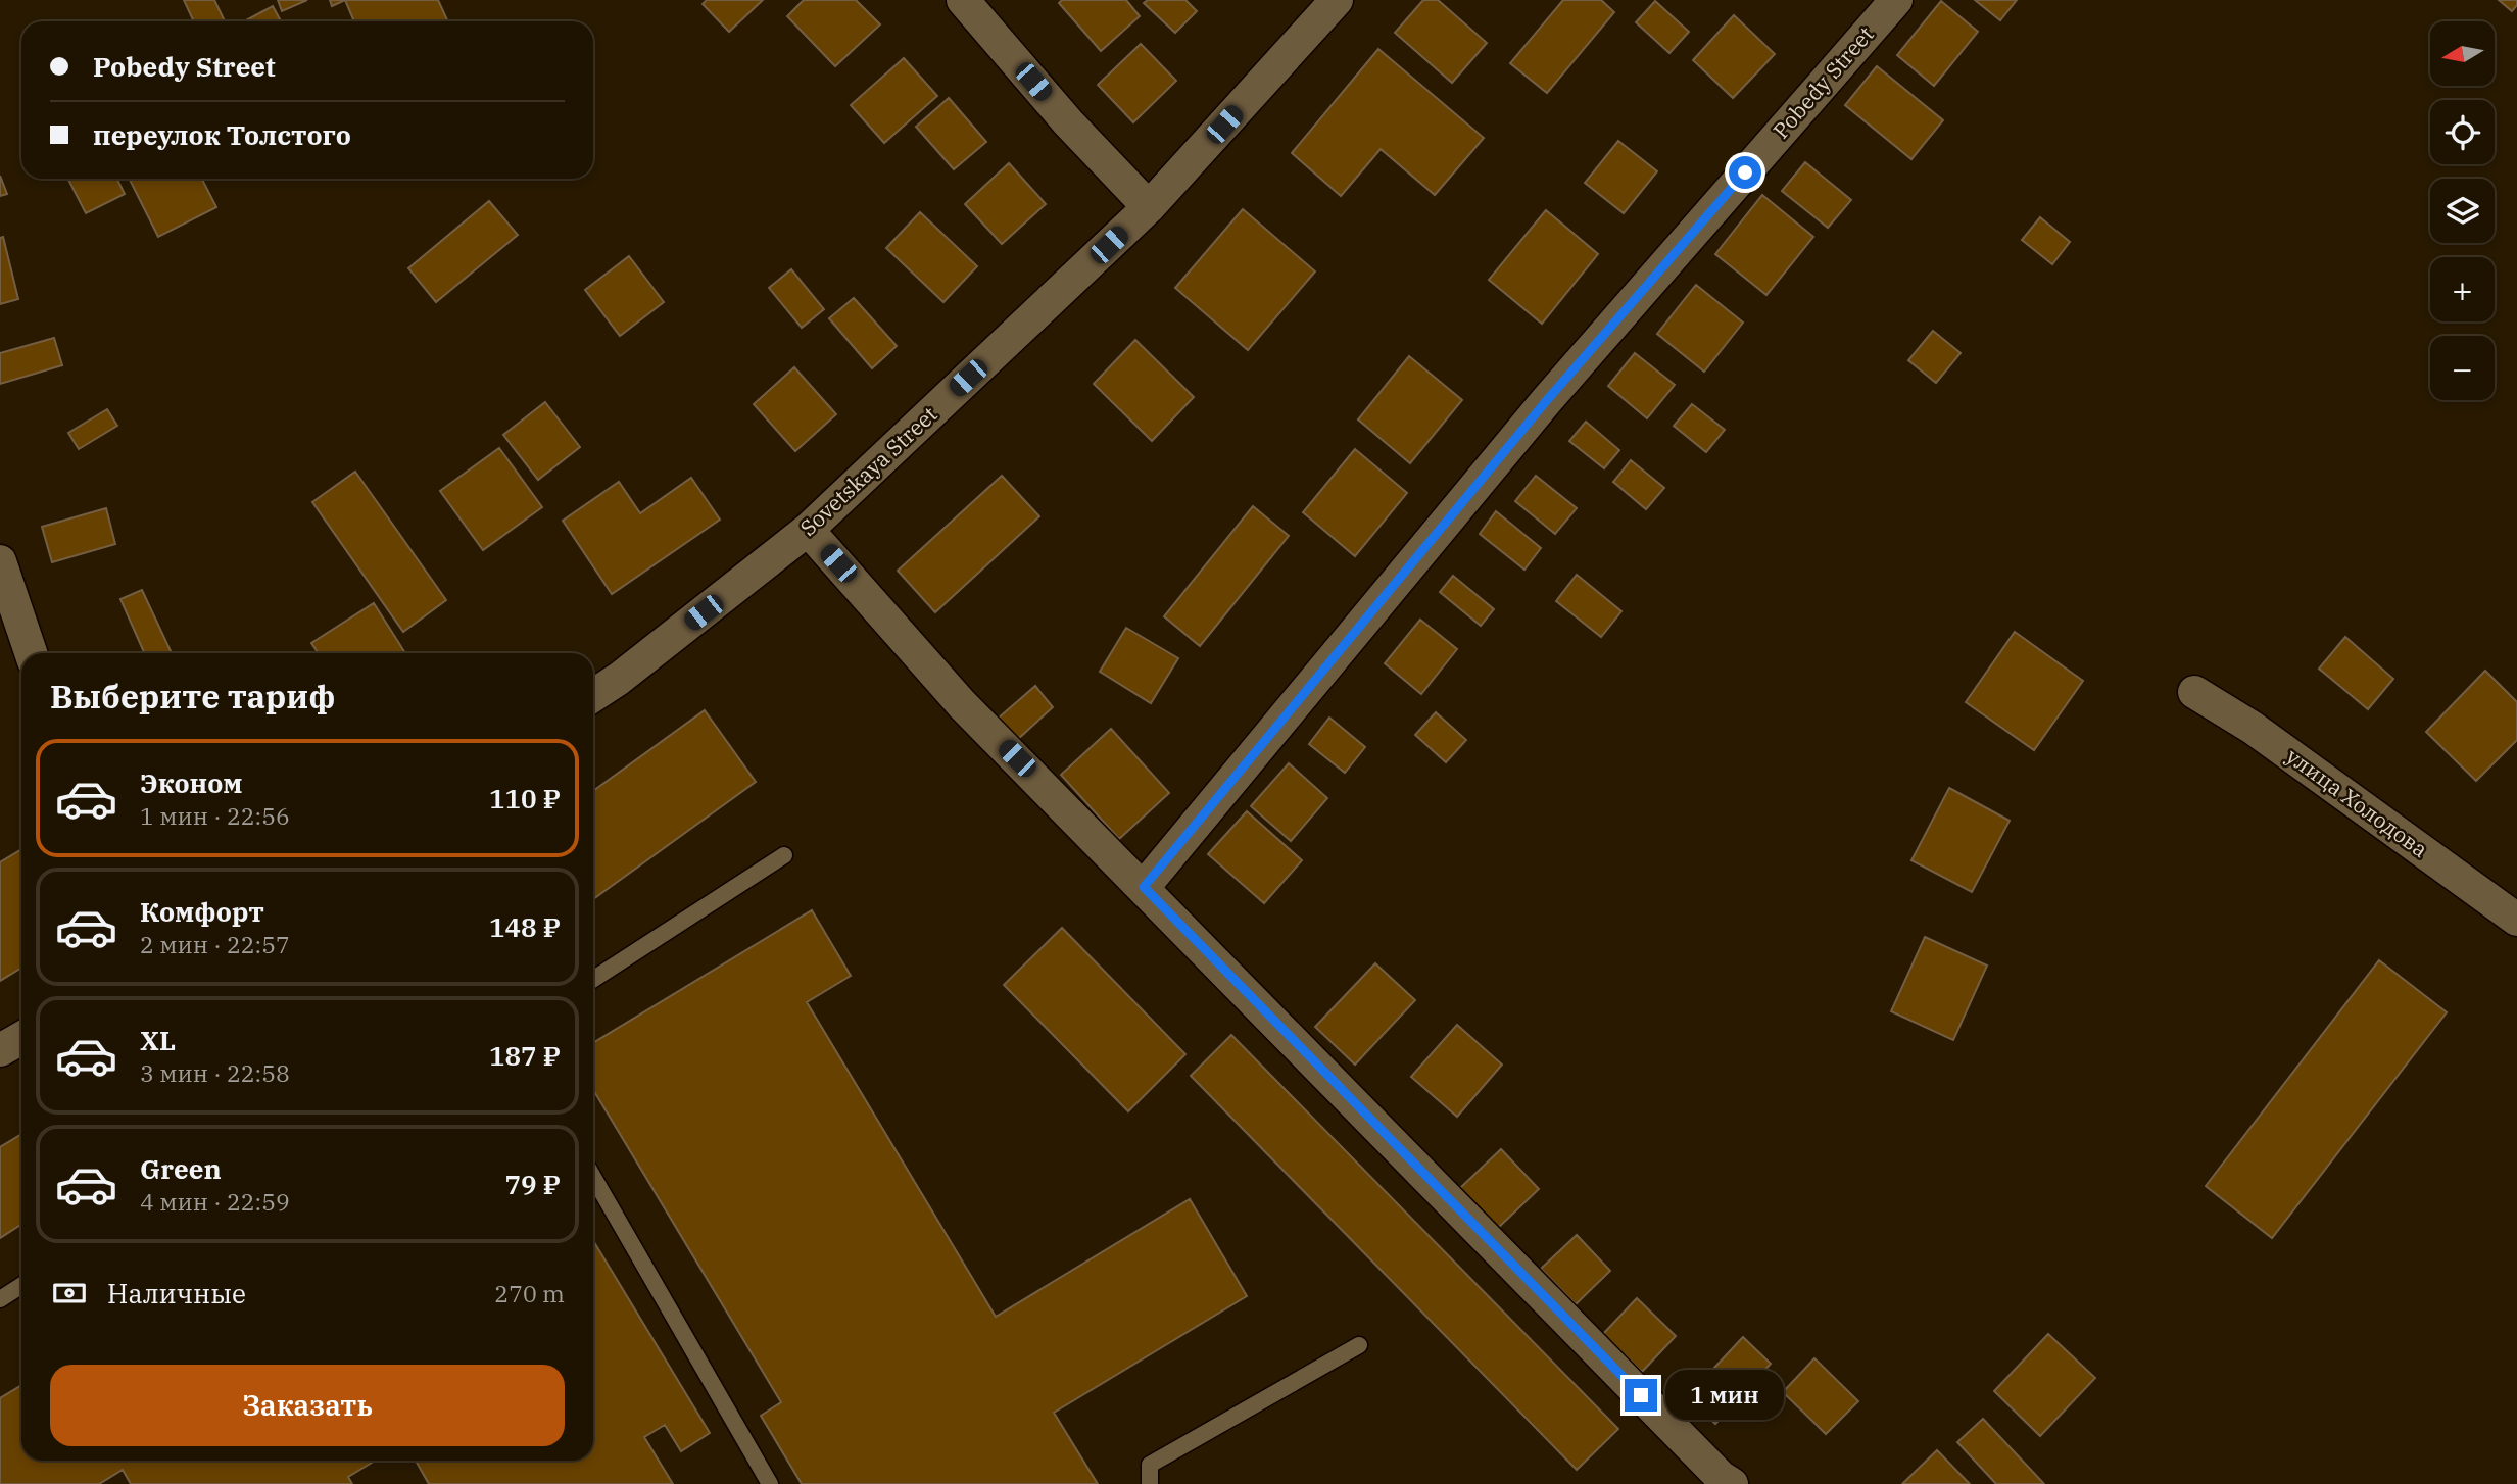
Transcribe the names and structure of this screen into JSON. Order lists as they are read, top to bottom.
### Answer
{
  "streets": {
    "street": ["Pobedy Street", "Sovetskaya Street", "улица Холодова"]
  },
  "north": "left",
  "page": {
    "map_buttons": ["+", "−"],
    "banner": ["Pobedy Street", "переулок Толстого"],
    "heading": "Выберите тариф",
    "list": [
      {
        "name": "Эконом",
        "note": "1 мин · 22:56",
        "value": "110 ₽"
      },
      {
        "name": "Комфорт",
        "note": "2 мин · 22:57",
        "value": "148 ₽"
      },
      {
        "name": "XL",
        "note": "3 мин · 22:58",
        "value": "187 ₽"
      },
      {
        "name": "Green",
        "note": "4 мин · 22:59",
        "value": "79 ₽"
      }
    ],
    "pay": ["Наличные", "270 m"],
    "buttons": "Заказать",
    "bubble": "1 мин"
  }
}
